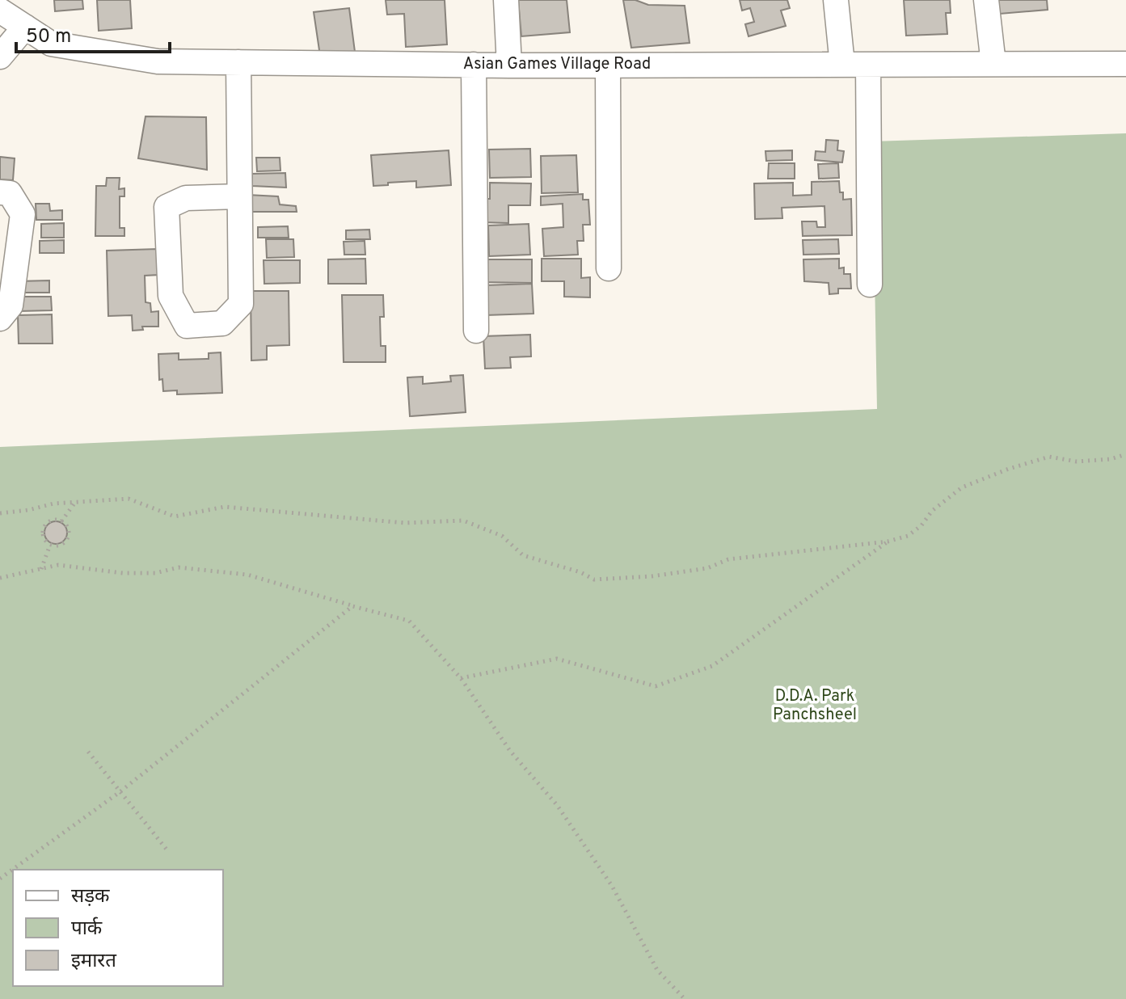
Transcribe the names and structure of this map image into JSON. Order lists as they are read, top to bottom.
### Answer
{
  "streets": {
    "street": ["Asian Games Village Road"]
  },
  "parks": ["D.D.A. Park Panchsheel"],
  "legend": ["सड़क", "पार्क", "इमारत"],
  "scale_bar": "50 m"
}
